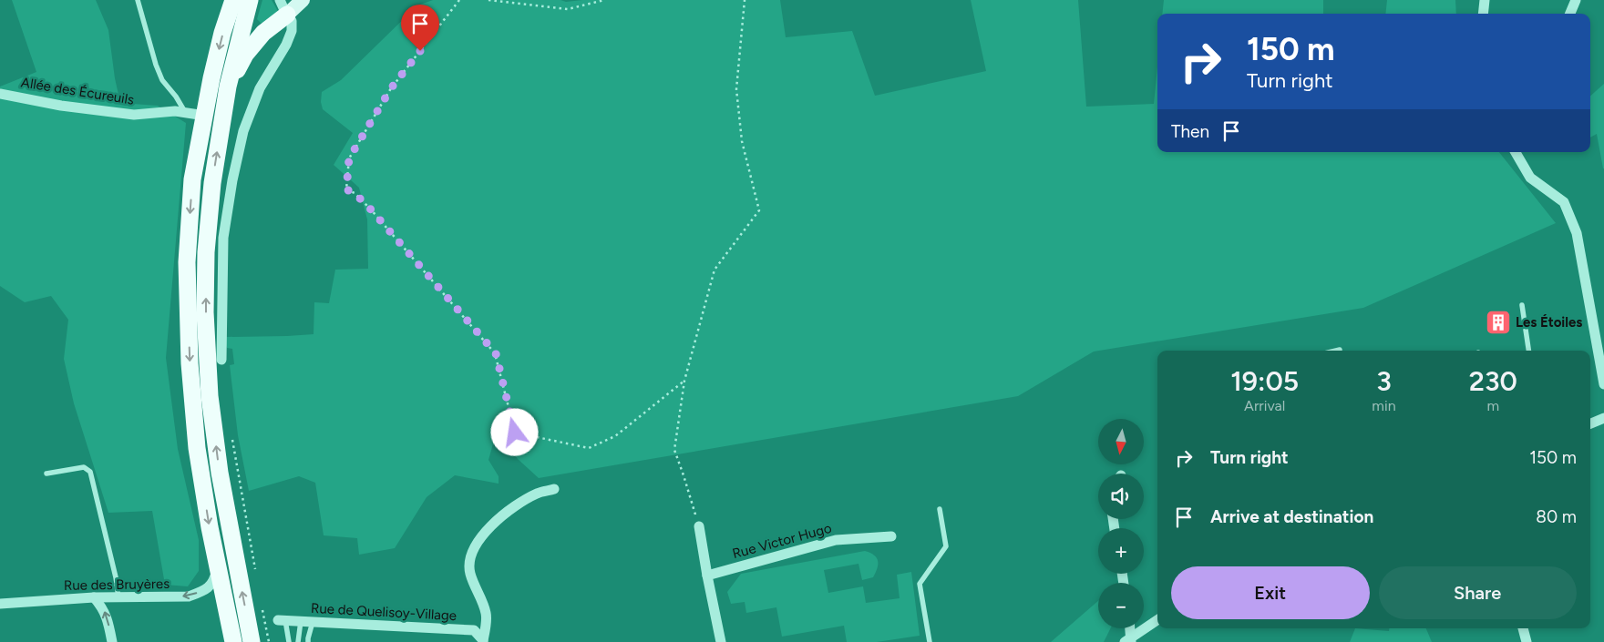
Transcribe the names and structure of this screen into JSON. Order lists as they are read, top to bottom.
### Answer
{
  "streets": {
    "street": [
      "Allée des Écureuils",
      "Rue Victor Hugo",
      "Rue des Bruyères",
      "Rue de Quelisoy-Village"
    ]
  },
  "one_way": ["Rue des Bruyères"],
  "places": {
    "building": ["Les Étoiles"]
  },
  "north": "bottom",
  "page": {
    "turn": ["150 m", "Turn right"],
    "then": "Then",
    "eta": [
      "19:05",
      "Arrival",
      "3",
      "min",
      "230",
      "m"
    ],
    "map_buttons": ["+", "−"],
    "list": [
      {
        "name": "Turn right",
        "value": "150 m"
      },
      {
        "name": "Arrive at destination",
        "value": "80 m"
      }
    ],
    "buttons": ["Exit", "Share"]
  }
}
